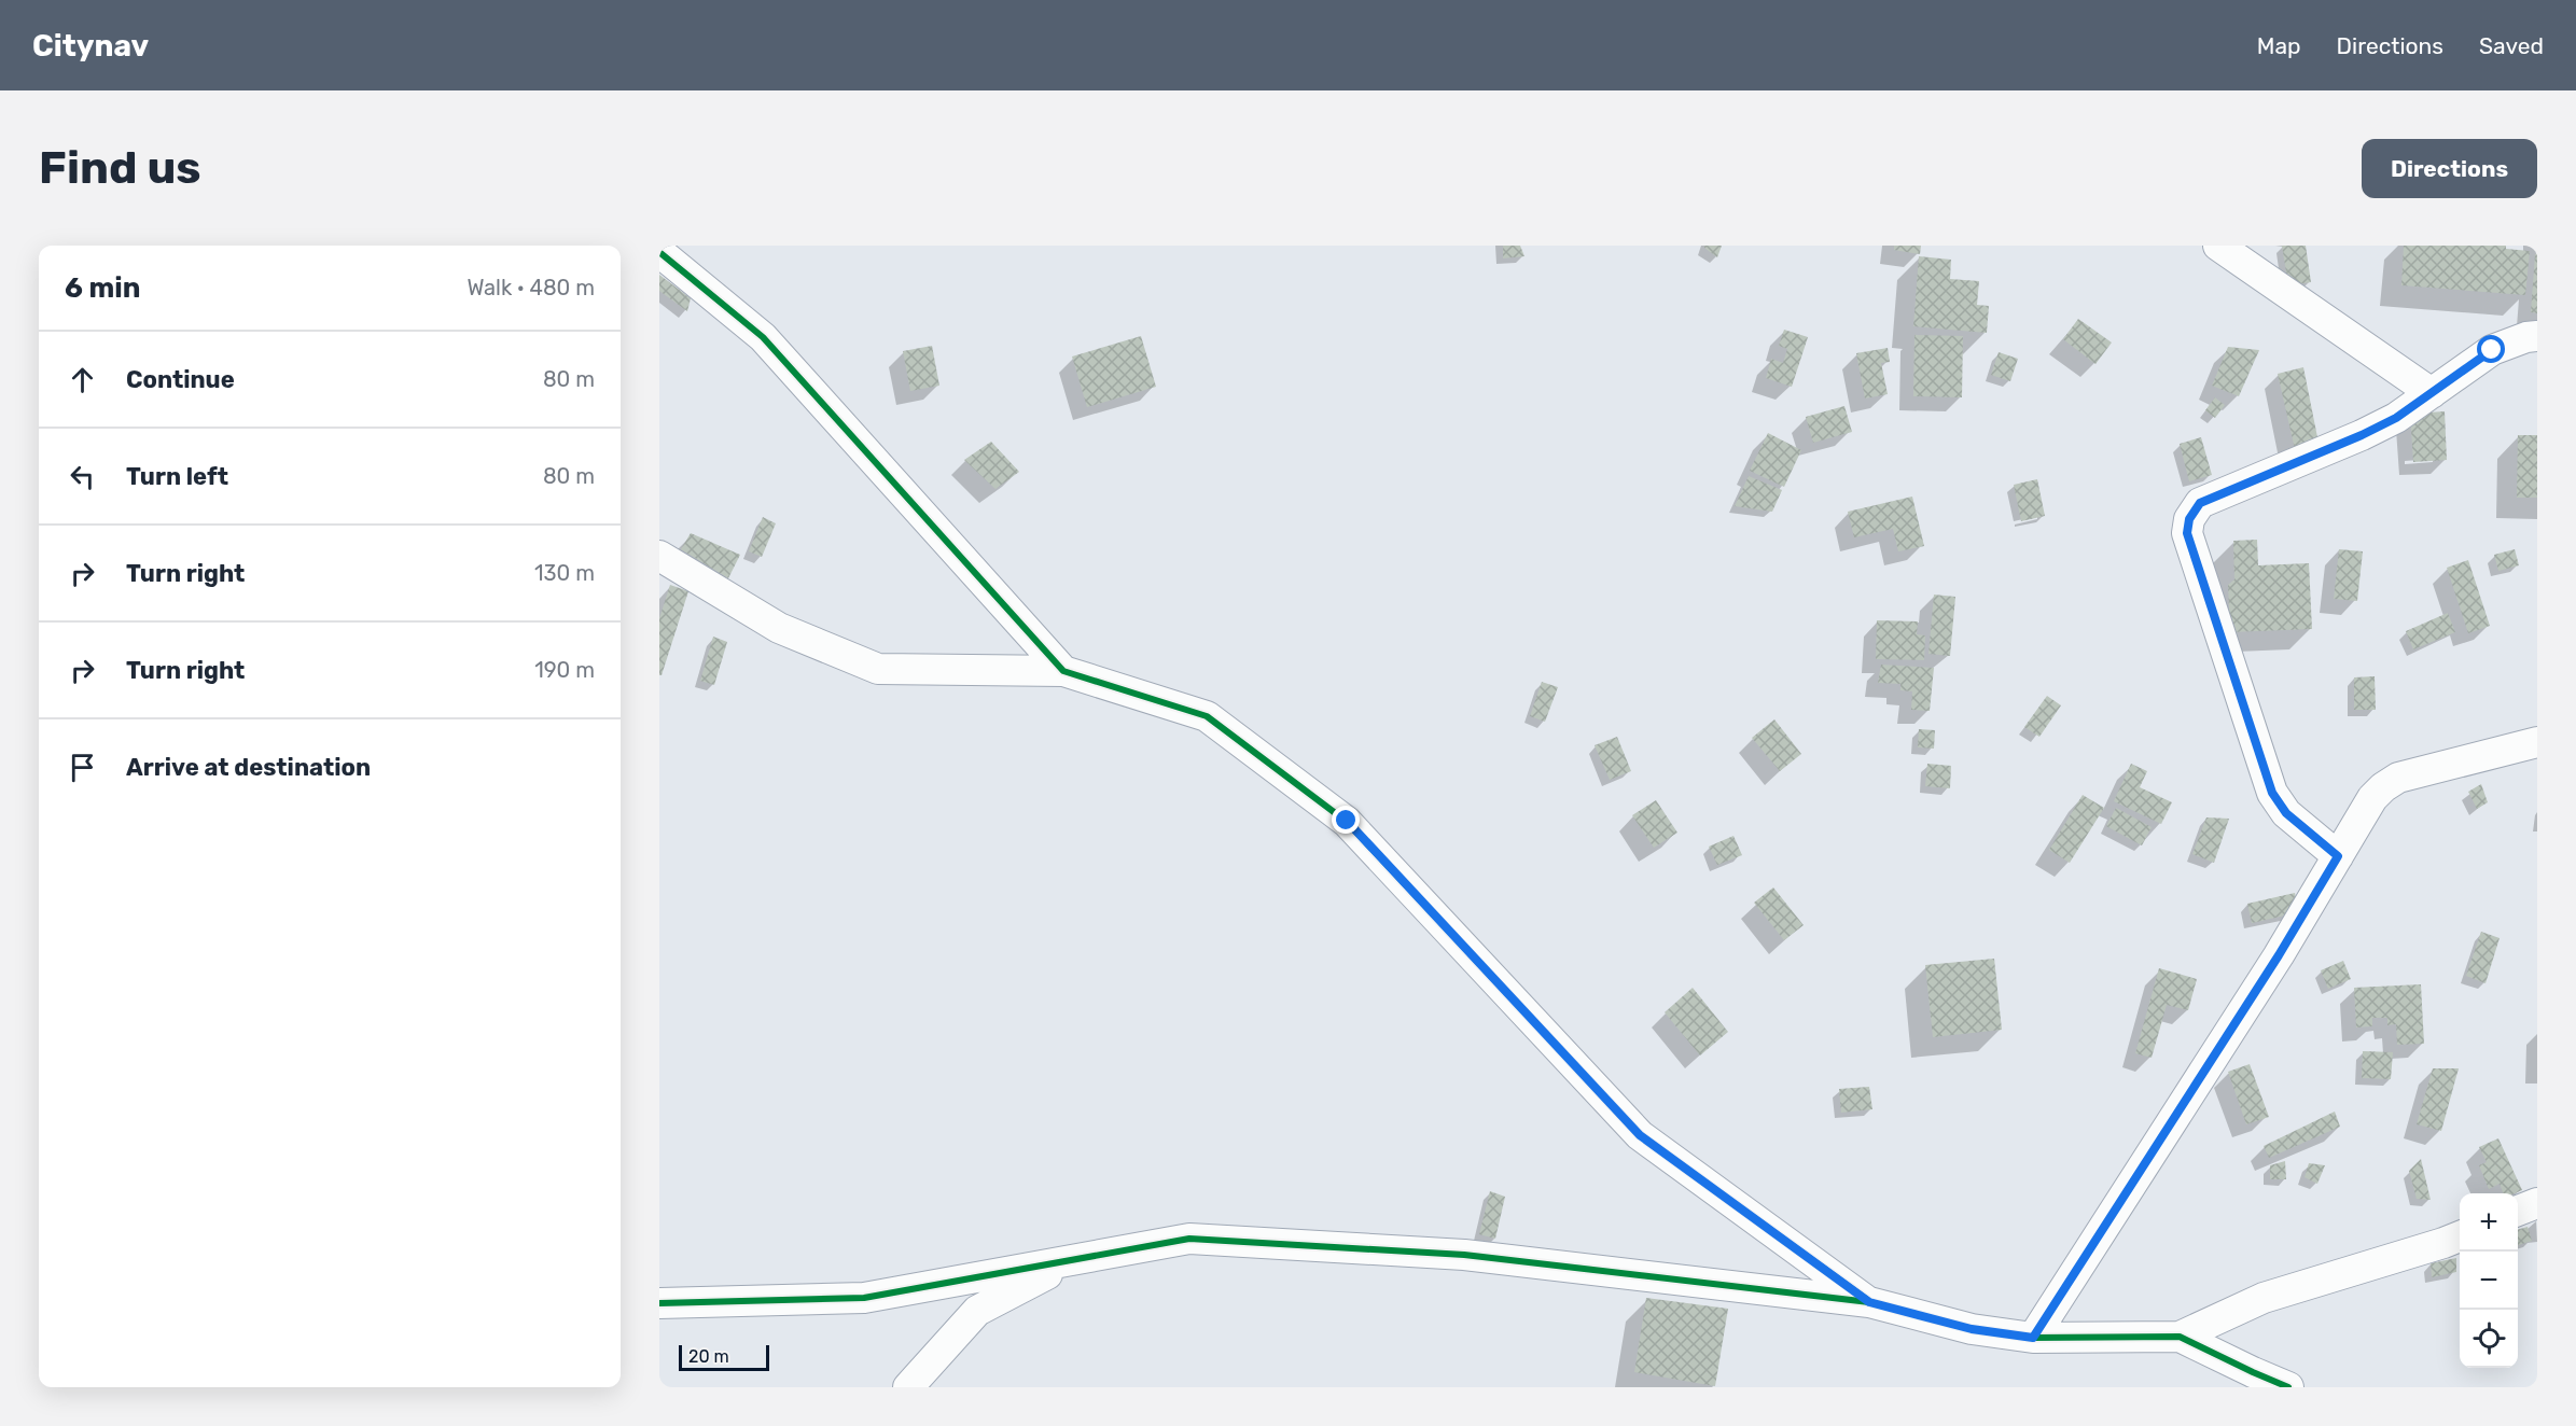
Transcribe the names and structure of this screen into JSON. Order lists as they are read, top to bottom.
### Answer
{
  "scale_bar": "20 m",
  "page": {
    "header": "Citynav",
    "nav": ["Map", "Directions", "Saved"],
    "buttons": "Directions",
    "title": "Find us",
    "heading": ["6 min", "Walk · 480 m"],
    "list": [
      ["Continue", "80 m"],
      ["Turn left", "80 m"],
      ["Turn right", "130 m"],
      ["Turn right", "190 m"],
      "Arrive at destination"
    ],
    "map_buttons": ["+", "−"],
    "scale": "20 m"
  }
}
